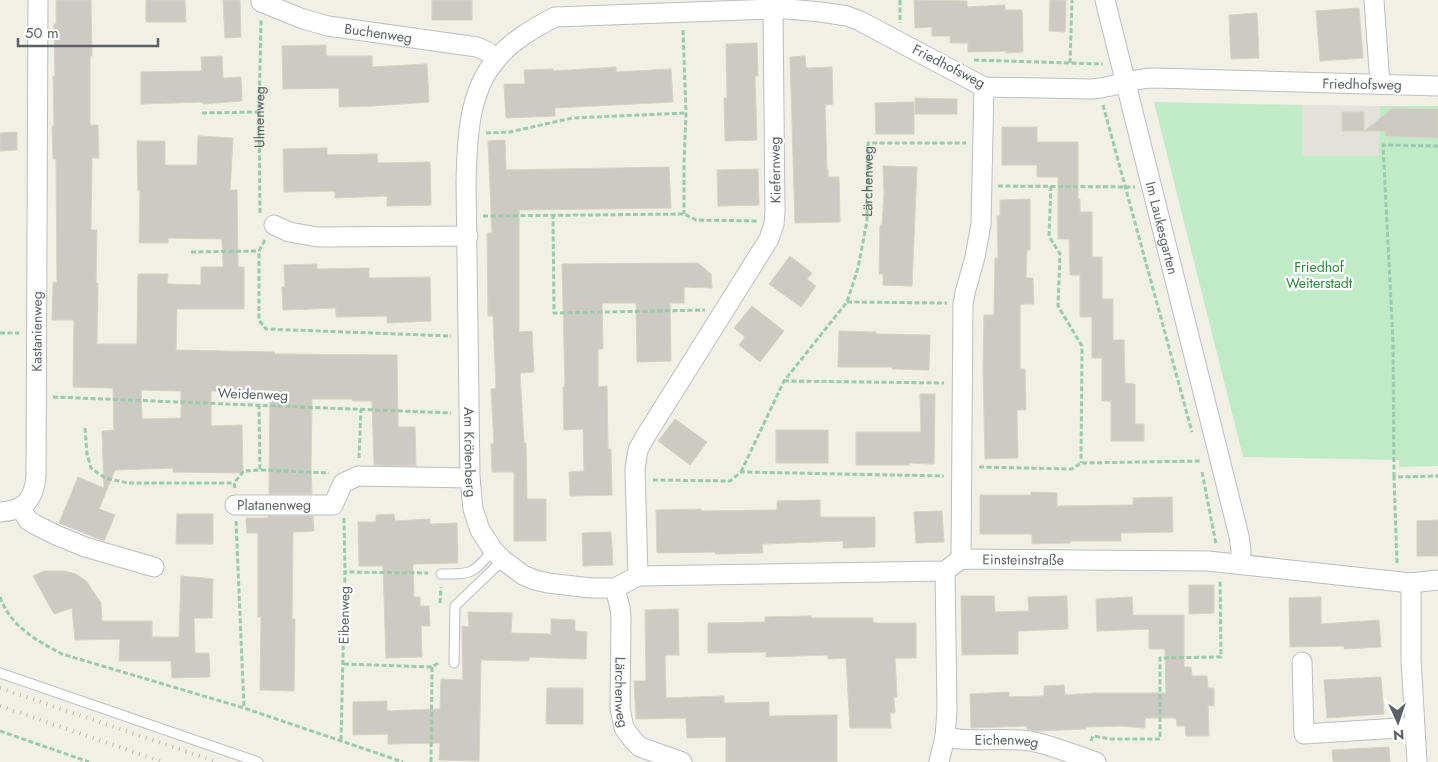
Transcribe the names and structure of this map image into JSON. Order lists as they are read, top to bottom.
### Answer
{
  "streets": {
    "street": [
      "Buchenweg",
      "Friedhofsweg",
      "Kiefernweg",
      "Lärchenweg",
      "Im Laukesgarten",
      "Kastanienweg",
      "Am Krötenberg",
      "Platanenweg",
      "Einsteinstraße",
      "Eichenweg"
    ],
    "path": ["Ulmenweg", "Weidenweg", "Eibenweg"]
  },
  "crossings": [
    ["Buchenweg", "Ulmenweg"],
    ["Buchenweg", "Am Krötenberg"],
    ["Friedhofsweg", "Kiefernweg"],
    ["Friedhofsweg", "Im Laukesgarten"],
    ["Friedhofsweg", "Am Krötenberg"],
    ["Lärchenweg", "Am Krötenberg"],
    ["Im Laukesgarten", "Einsteinstraße"],
    ["Kastanienweg", "Weidenweg"],
    ["Weidenweg", "Am Krötenberg"]
  ],
  "parks": ["Friedhof Weiterstadt"],
  "scale_bar": "50 m",
  "north": "bottom"
}
